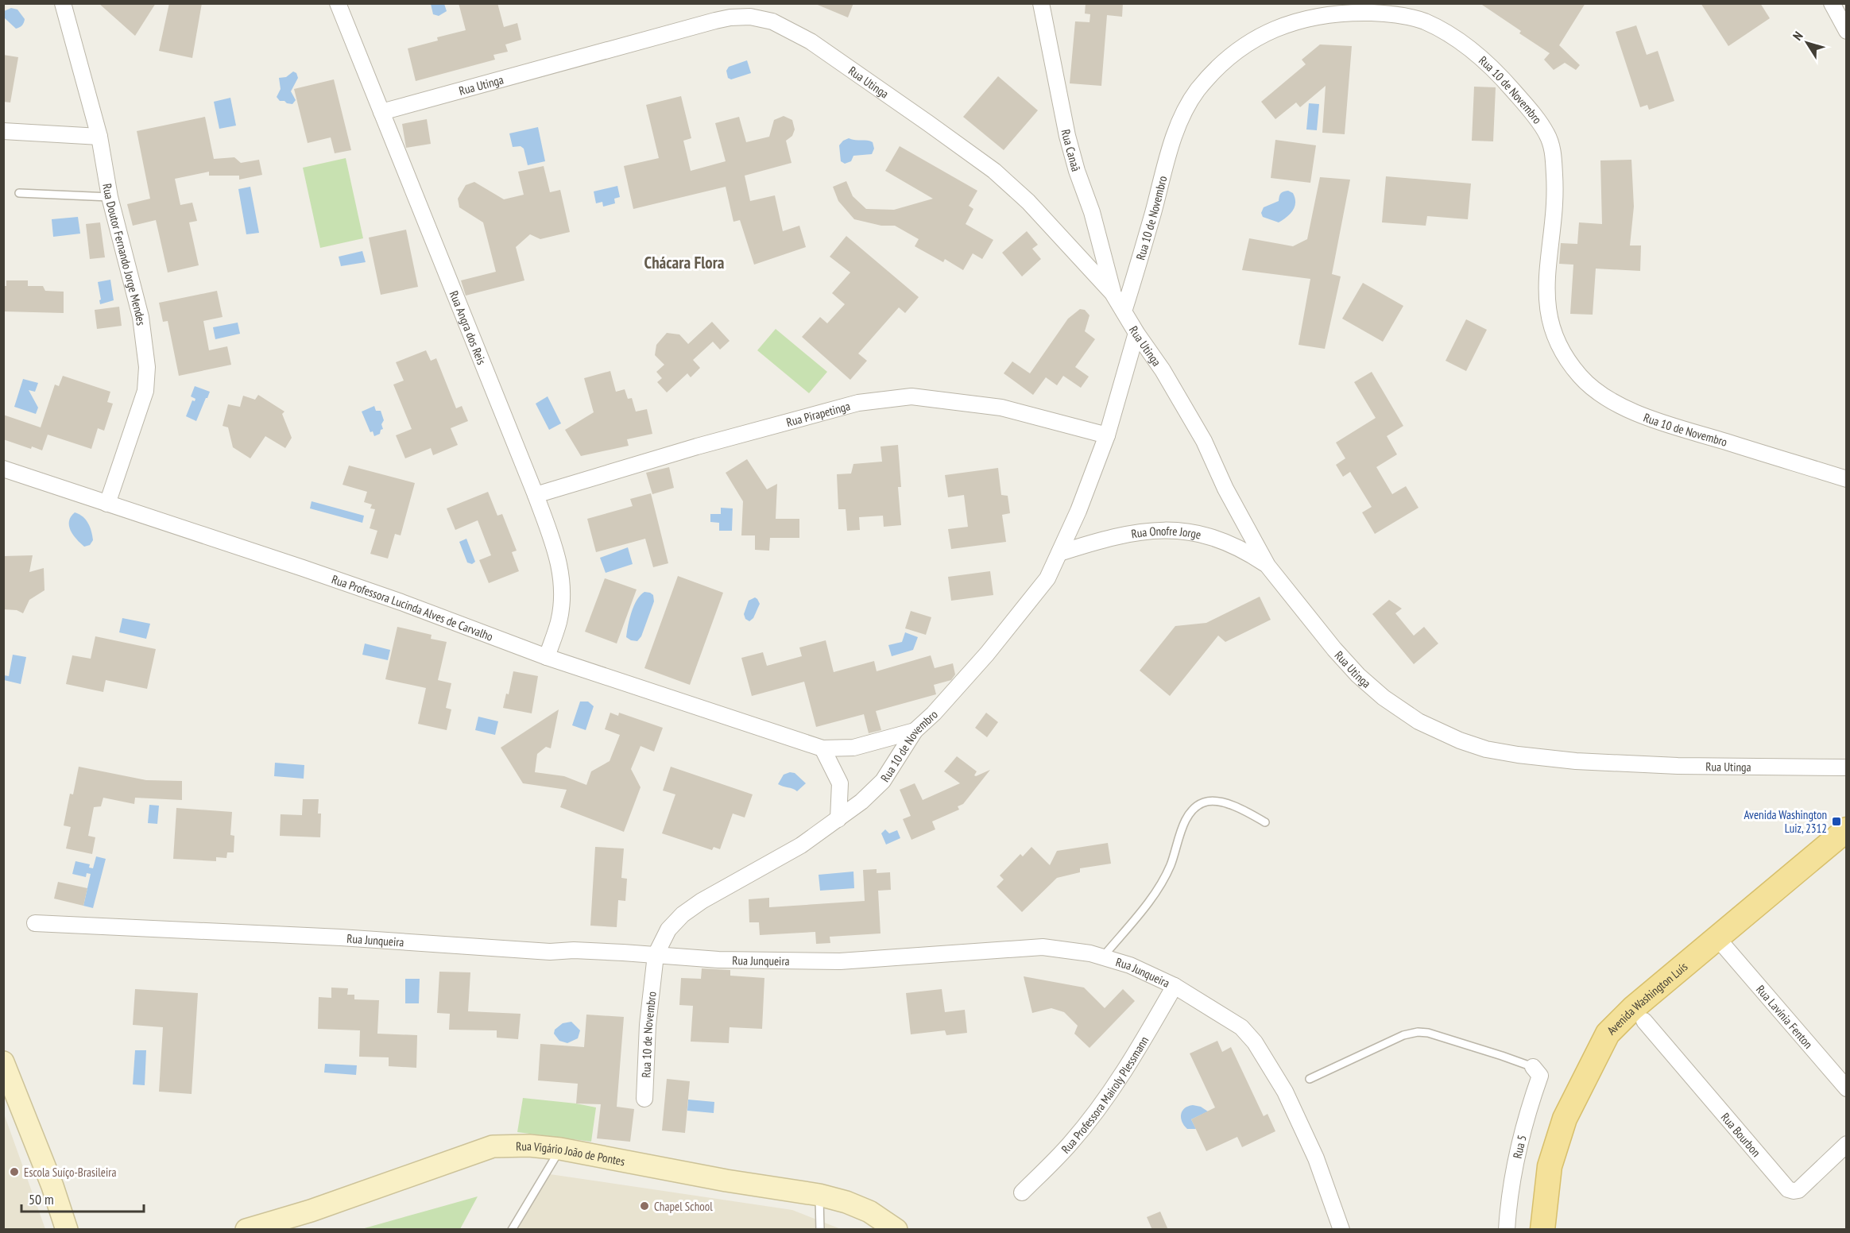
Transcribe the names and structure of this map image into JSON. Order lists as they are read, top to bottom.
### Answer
{
  "streets": {
    "main road": ["Avenida Washington Luís"],
    "street": [
      "Rua Utinga",
      "Rua 10 de Novembro",
      "Rua Canaã",
      "Rua Doutor Fernando Jorge Mendes",
      "Rua Angra dos Reis",
      "Rua Pirapetinga",
      "Rua Onofre Jorge",
      "Rua Professora Lucinda Alves de Carvalho",
      "Rua Junqueira",
      "Rua Lavínia Fenton",
      "Rua Professora Mairoly Plessmann",
      "Rua Bourbon",
      "Rua 5",
      "Rua Vigário João de Pontes"
    ]
  },
  "crossings": [
    ["Rua Utinga", "Rua 10 de Novembro"],
    ["Rua Utinga", "Rua Canaã"],
    ["Rua Utinga", "Rua Angra dos Reis"],
    ["Rua Utinga", "Rua Onofre Jorge"],
    ["Rua 10 de Novembro", "Rua Pirapetinga"],
    ["Rua 10 de Novembro", "Rua Onofre Jorge"],
    ["Rua 10 de Novembro", "Rua Professora Lucinda Alves de Carvalho"],
    ["Rua 10 de Novembro", "Rua Junqueira"],
    ["Rua Doutor Fernando Jorge Mendes", "Rua Professora Lucinda Alves de Carvalho"],
    ["Rua Angra dos Reis", "Rua Pirapetinga"],
    ["Rua Angra dos Reis", "Rua Professora Lucinda Alves de Carvalho"],
    ["Rua Junqueira", "Rua Professora Mairoly Plessmann"]
  ],
  "districts": ["Chácara Flora"],
  "places": {
    "transit": ["Avenida Washington Luiz, 2312"],
    "other": ["Escola Suíço-Brasileira", "Chapel School"]
  },
  "scale_bar": "50 m",
  "north": "top left"
}
